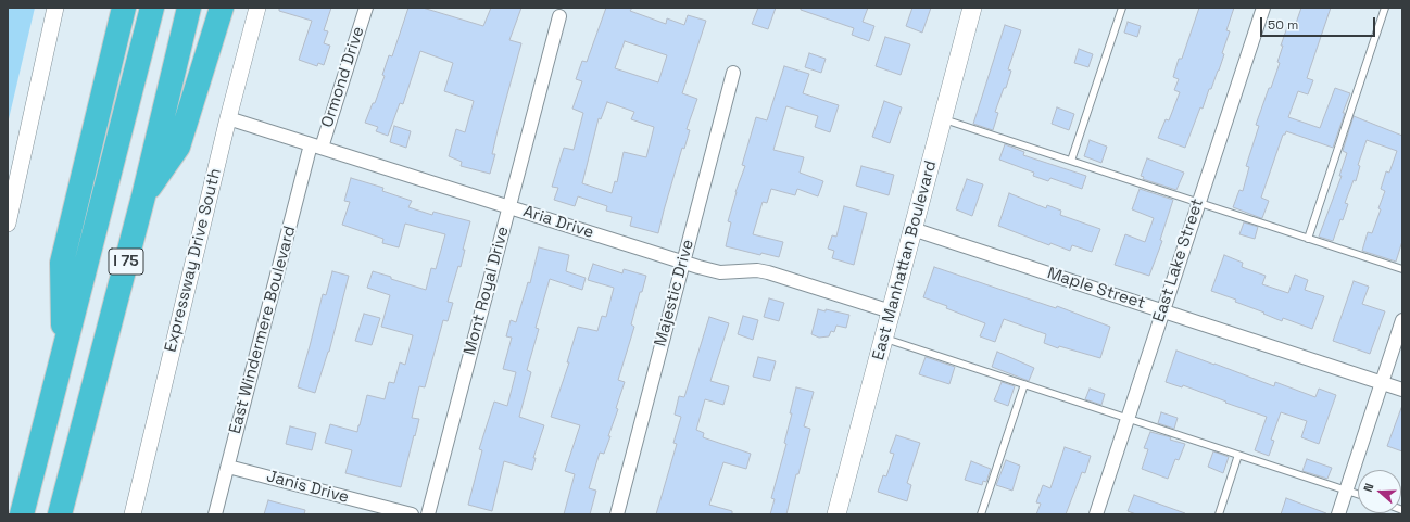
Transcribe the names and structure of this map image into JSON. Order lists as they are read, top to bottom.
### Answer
{
  "streets": {
    "highway": ["I 75"],
    "main road": ["East Manhattan Boulevard"],
    "street": [
      "Ormond Drive",
      "Aria Drive",
      "Expressway Drive South",
      "East Lake Street",
      "Maple Street",
      "Mont Royal Drive",
      "Majestic Drive",
      "East Windermere Boulevard",
      "Janis Drive"
    ]
  },
  "crossings": [
    ["Ormond Drive", "Aria Drive"],
    ["Ormond Drive", "East Windermere Boulevard"],
    ["Aria Drive", "Expressway Drive South"],
    ["Aria Drive", "East Manhattan Boulevard"],
    ["Aria Drive", "Mont Royal Drive"],
    ["Aria Drive", "Majestic Drive"],
    ["Aria Drive", "East Windermere Boulevard"],
    ["East Manhattan Boulevard", "Maple Street"],
    ["East Lake Street", "Maple Street"],
    ["East Windermere Boulevard", "Janis Drive"]
  ],
  "scale_bar": "50 m",
  "north": "left"
}
